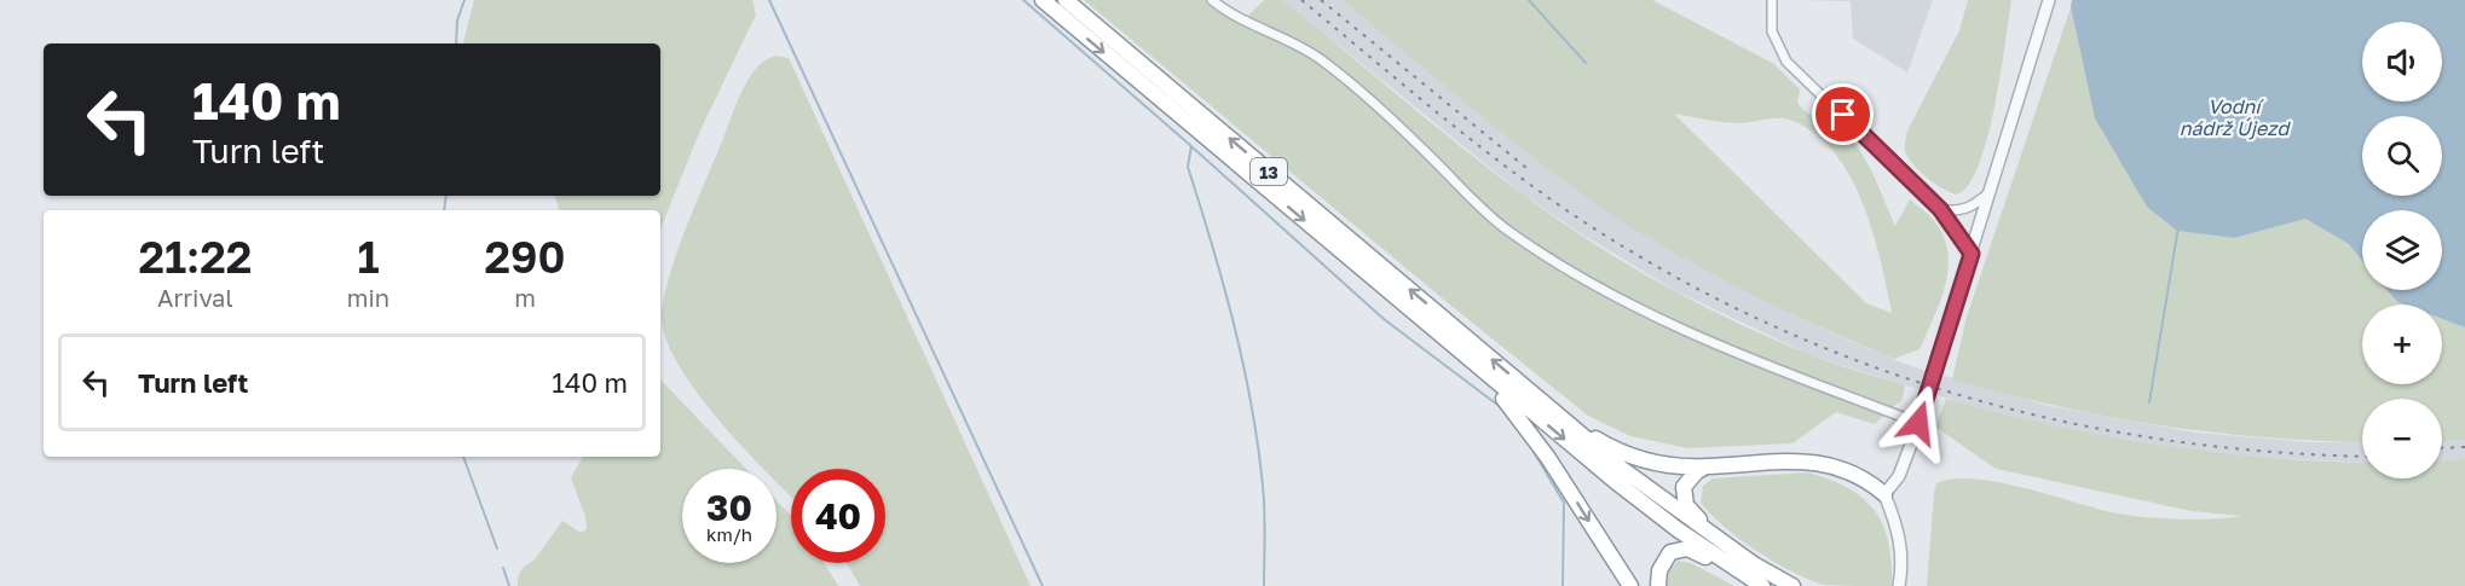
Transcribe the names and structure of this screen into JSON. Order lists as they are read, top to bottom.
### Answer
{
  "streets": {
    "highway": ["13"]
  },
  "water": ["Vodní nádrž Újezd"],
  "page": {
    "map_buttons": ["+", "−"],
    "turn": ["140 m", "Turn left"],
    "eta": [
      "21:22",
      "Arrival",
      "1",
      "min",
      "290",
      "m"
    ],
    "list": [
      {
        "name": "Turn left",
        "value": "140 m"
      }
    ],
    "speed": "30 km/h",
    "limit": "40"
  }
}
